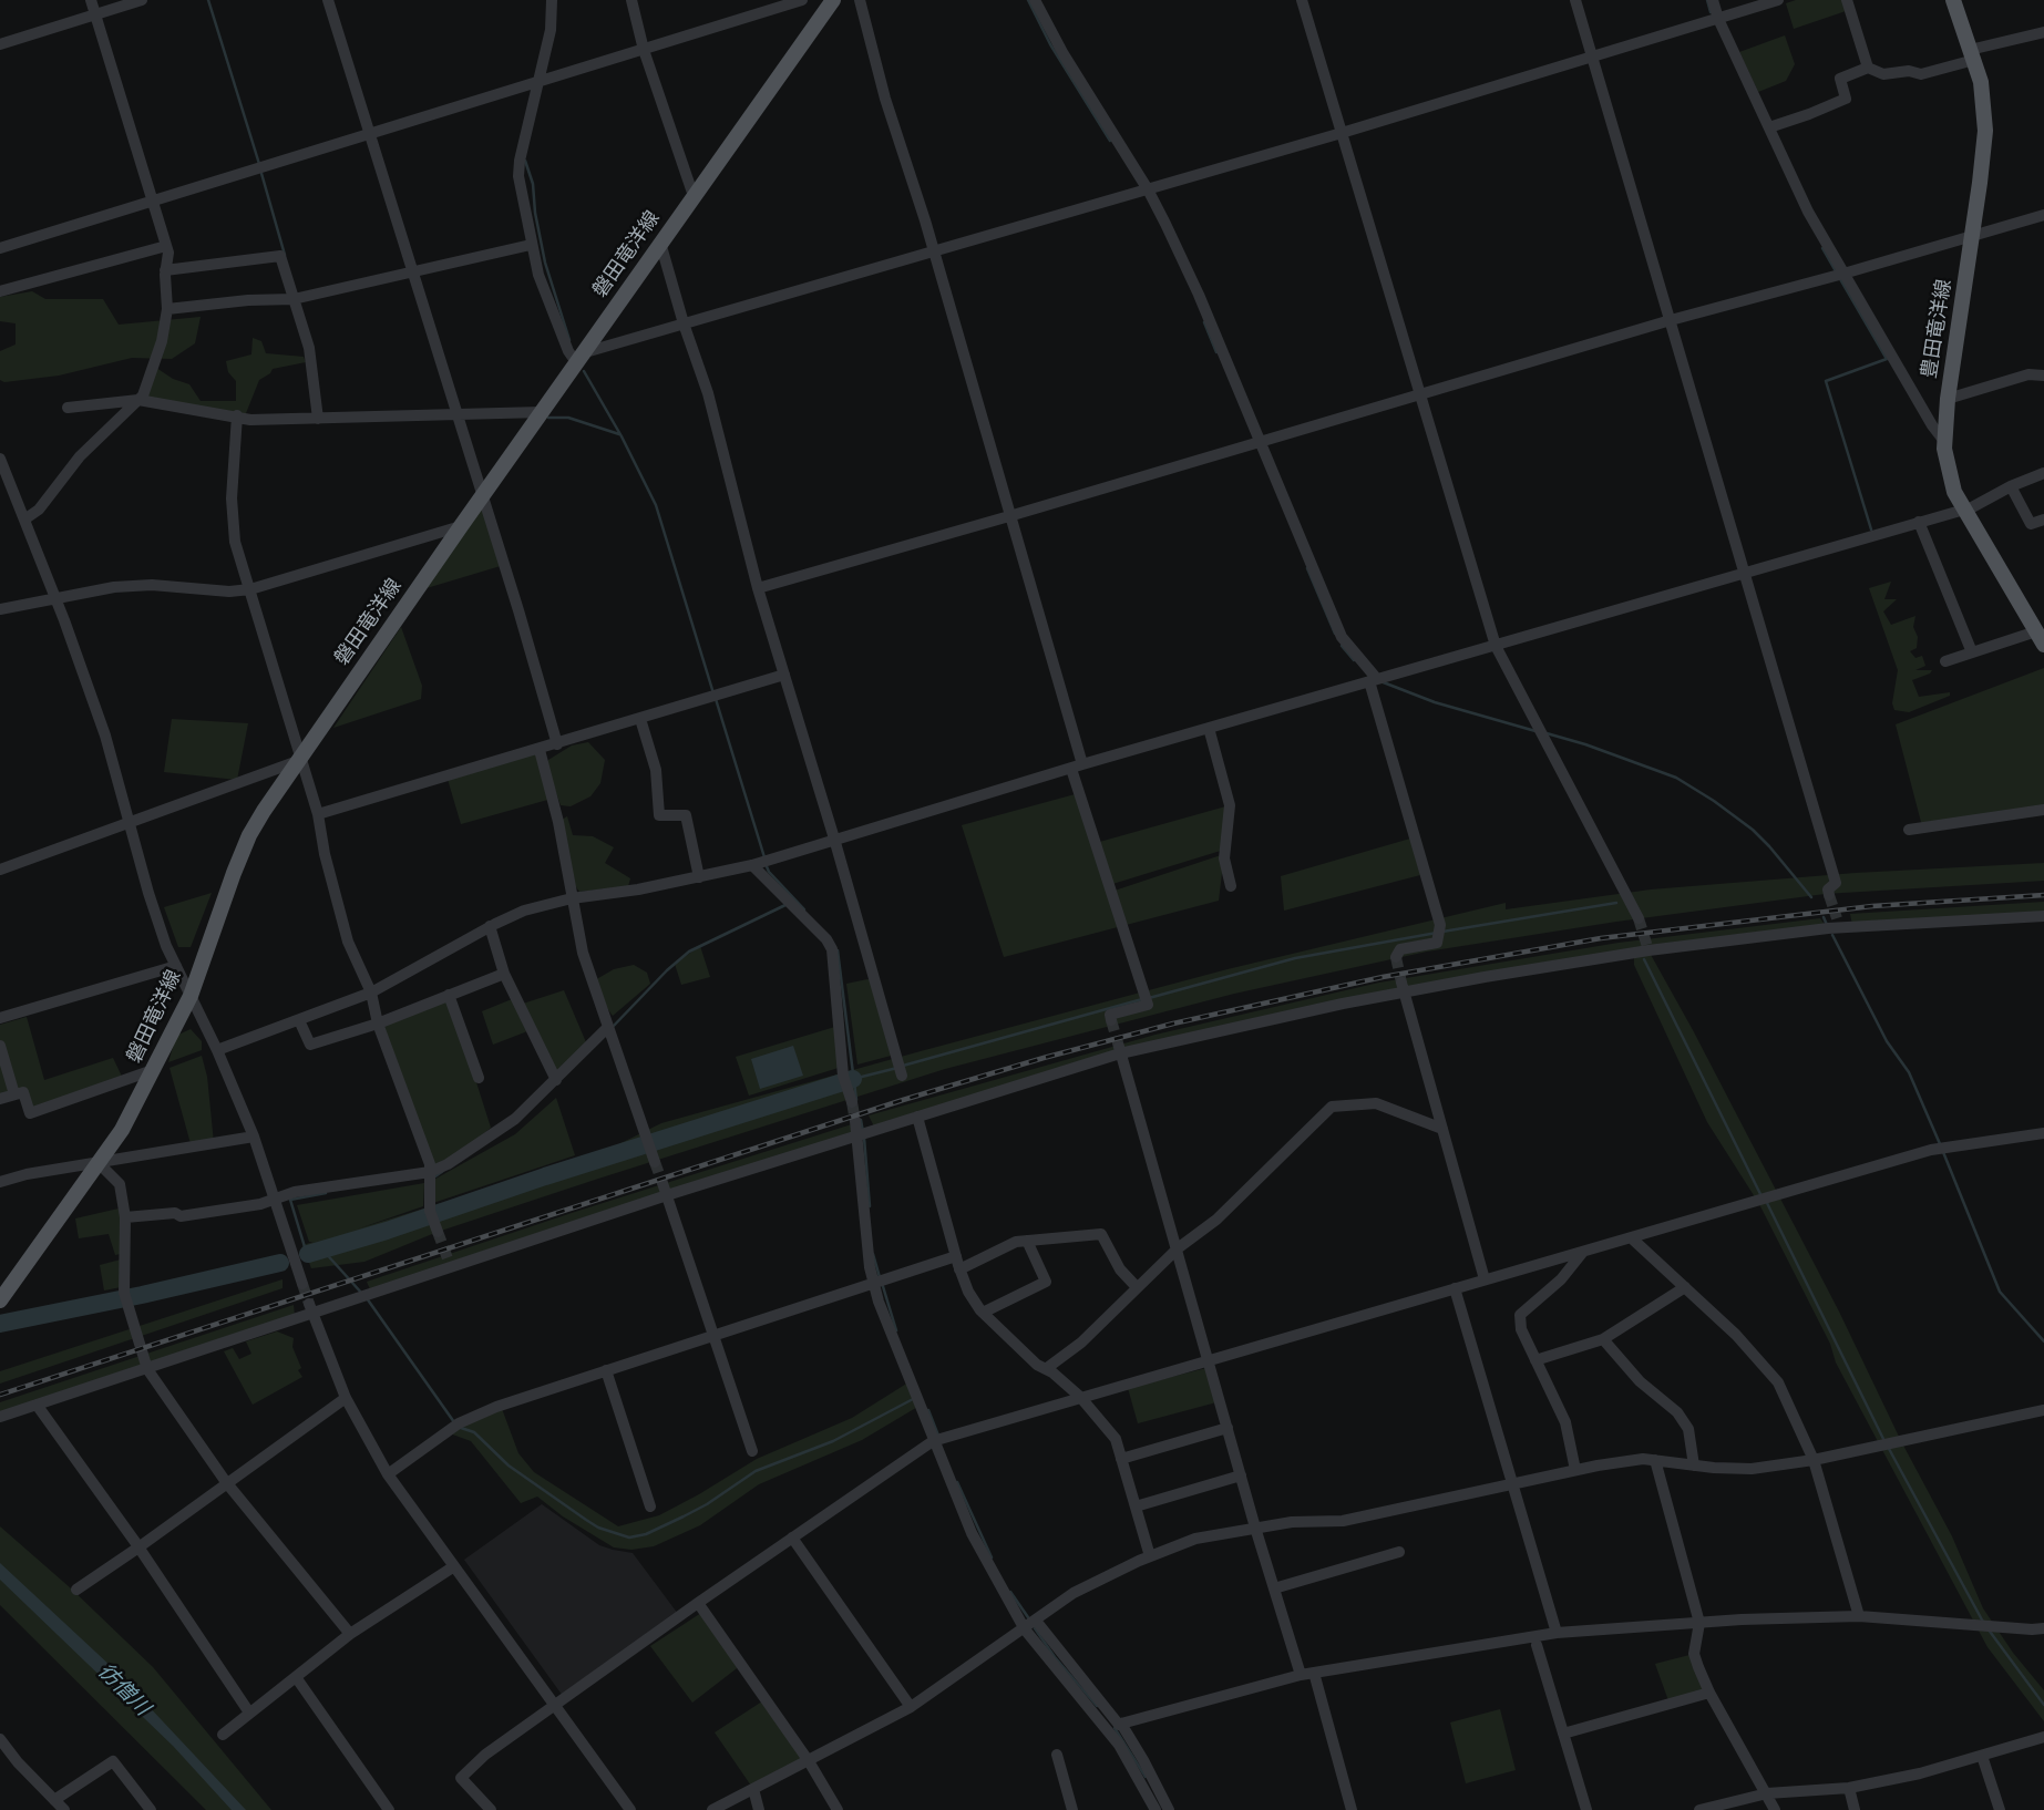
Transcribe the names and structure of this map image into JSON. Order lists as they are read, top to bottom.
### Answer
{
  "streets": {
    "main road": ["磐田竜洋線", "豊田竜洋線"]
  },
  "water": ["彷僧川"]
}
